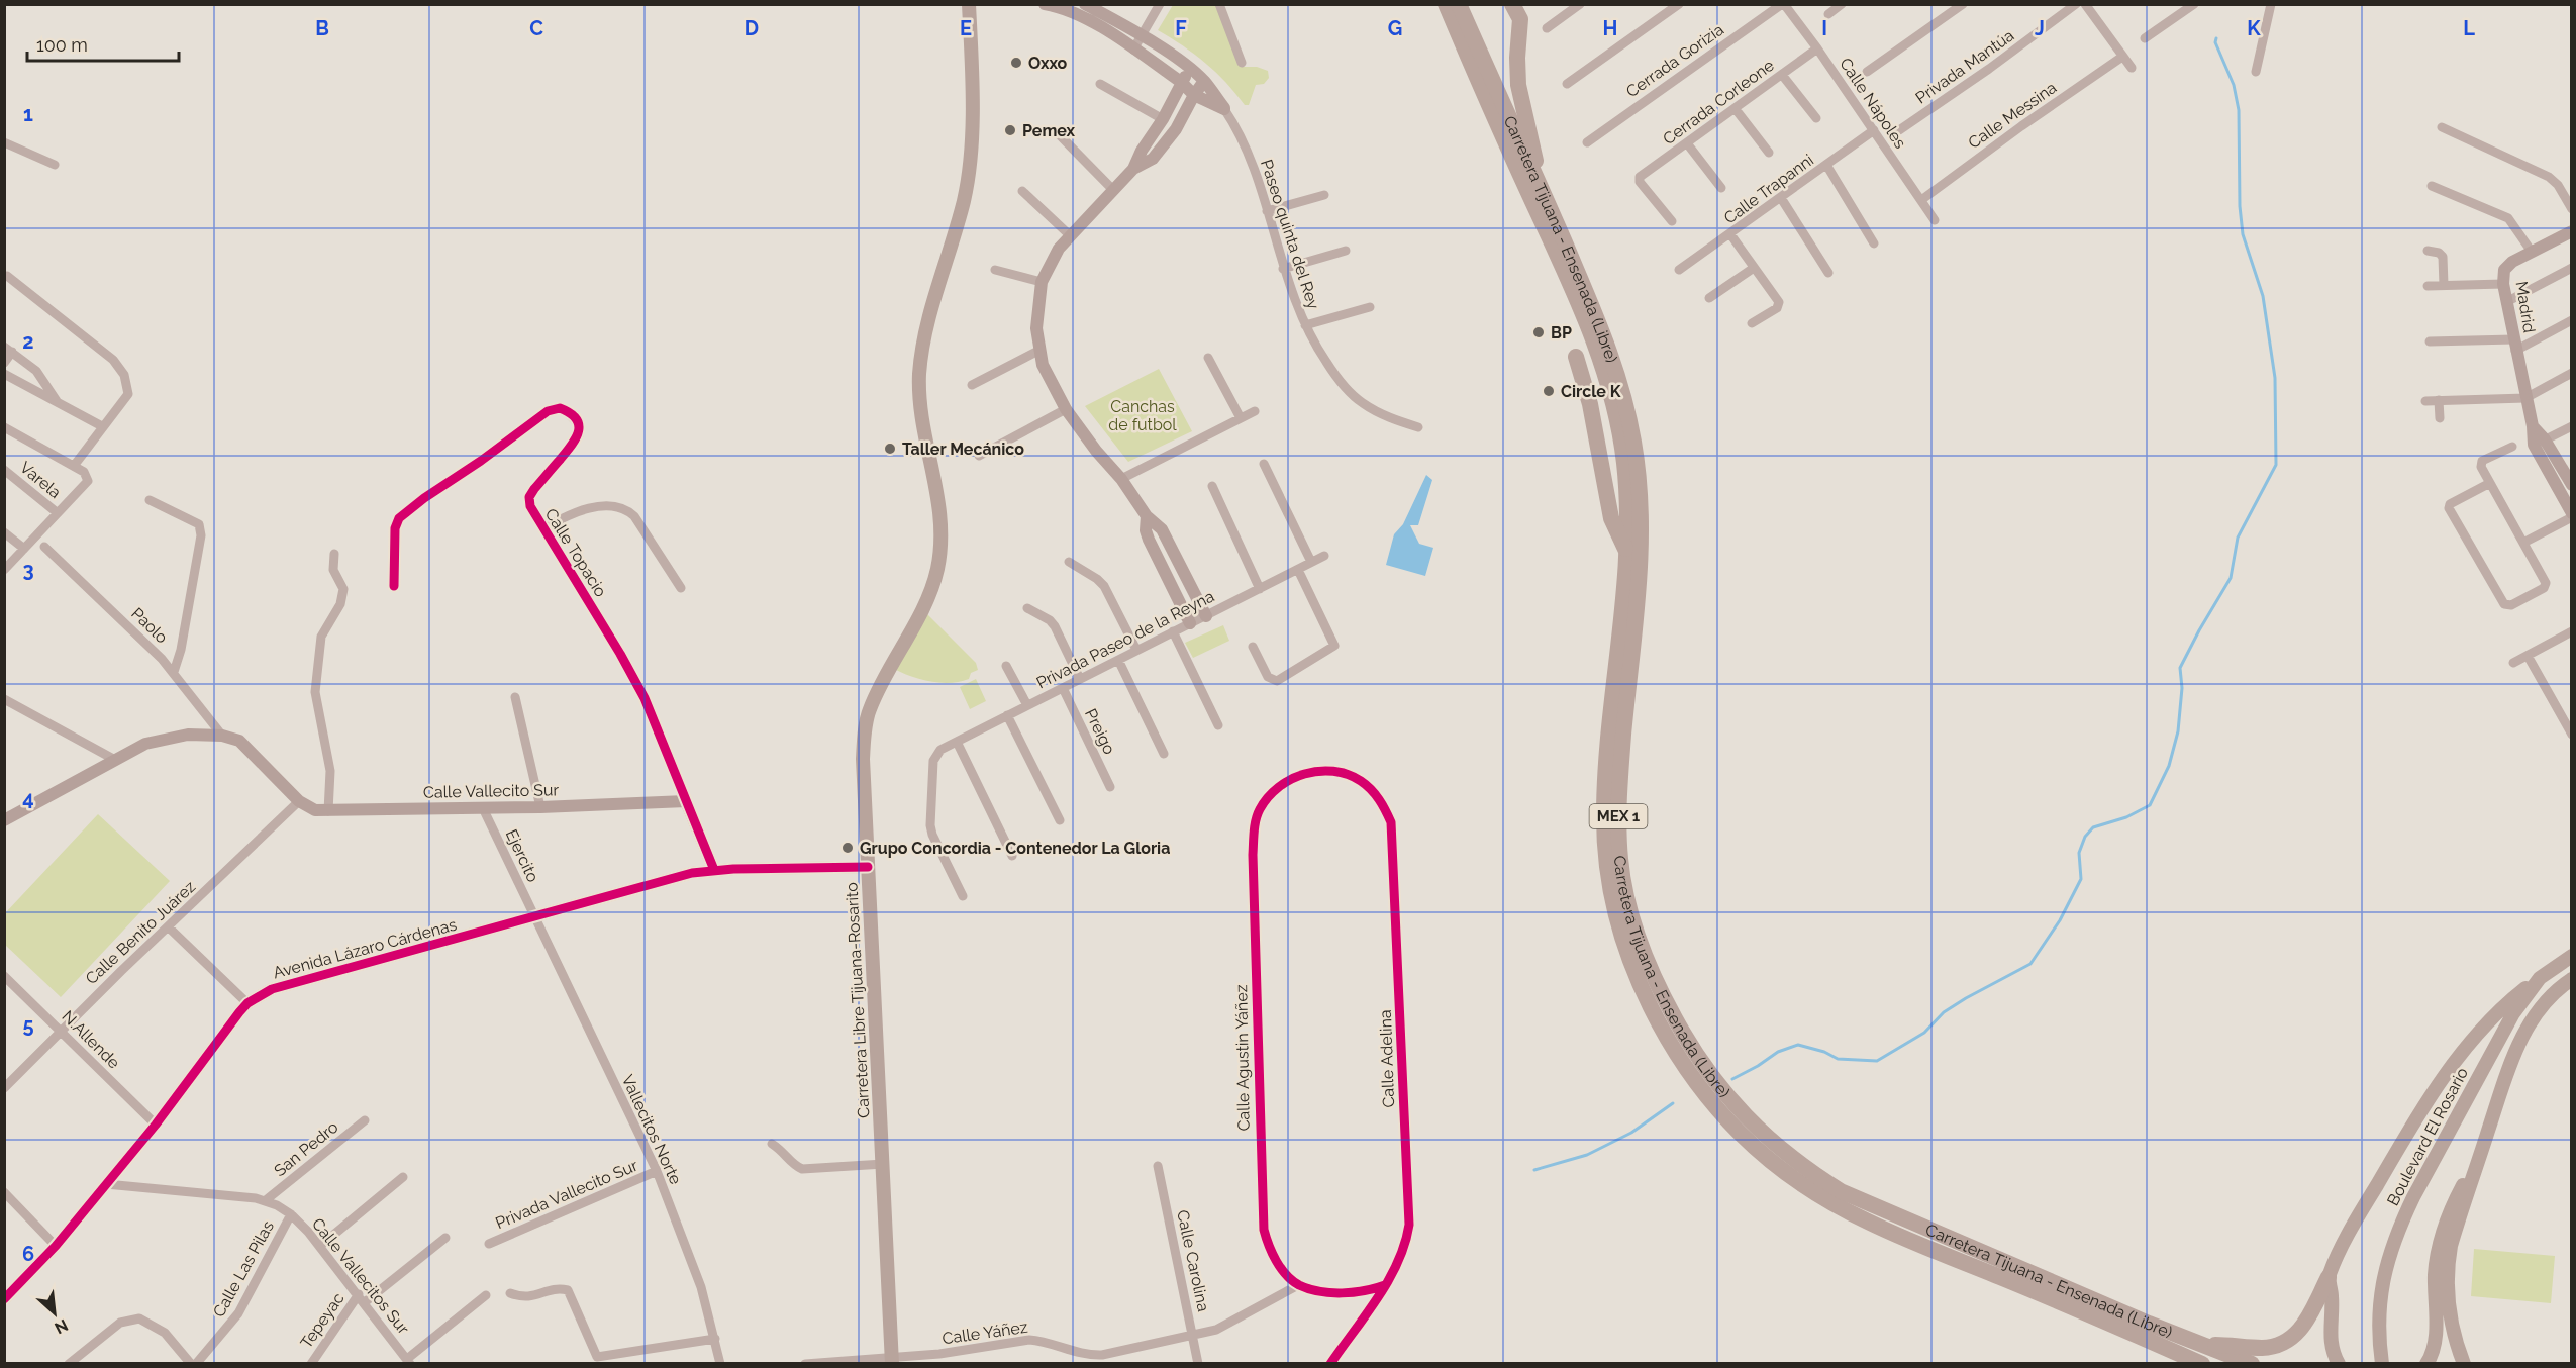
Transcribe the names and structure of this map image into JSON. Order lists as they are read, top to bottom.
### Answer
{
  "streets": {
    "highway": ["Carretera Tijuana - Ensenada (Libre)", "MEX 1"],
    "main road": ["Carretera Libre Tijuana-Rosarito", "Boulevard El Rosario"],
    "street": [
      "Cerrada Gorizia",
      "Privada Mantúa",
      "Cerrada Corleone",
      "Calle Nápoles",
      "Calle Messina",
      "Calle Trapanni",
      "Paseo quinta del Rey",
      "Madrid",
      "Varela",
      "Calle Topacio",
      "Paolo",
      "Privada Paseo de la Reyna",
      "Preigo",
      "Calle Vallecito Sur",
      "Ejercito",
      "Calle Benito Juárez",
      "Avenida Lázaro Cárdenas",
      "N.Allende",
      "Calle Agustin Yáñez",
      "Calle Adelina",
      "Vallecitos Norte",
      "San Pedro",
      "Privada Vallecito Sur",
      "Calle Carolina",
      "Calle Las Pilas",
      "Calle Vallecitos Sur",
      "Tepeyac",
      "Calle Yáñez"
    ]
  },
  "crossings": [
    ["Cerrada Gorizia", "Calle Nápoles"],
    ["Cerrada Corleone", "Calle Nápoles"],
    ["Calle Nápoles", "Calle Messina"],
    ["Calle Nápoles", "Calle Trapanni"],
    ["Calle Topacio", "Calle Vallecito Sur"],
    ["Privada Paseo de la Reyna", "Preigo"],
    ["Calle Vallecito Sur", "Ejercito"],
    ["Calle Vallecito Sur", "Calle Benito Juárez"],
    ["Ejercito", "Avenida Lázaro Cárdenas"],
    ["Ejercito", "Vallecitos Norte"],
    ["Calle Benito Juárez", "N.Allende"],
    ["Avenida Lázaro Cárdenas", "Carretera Libre Tijuana-Rosarito"],
    ["Avenida Lázaro Cárdenas", "N.Allende"],
    ["Avenida Lázaro Cárdenas", "Vallecitos Norte"],
    ["Avenida Lázaro Cárdenas", "Calle Vallecitos Sur"],
    ["Carretera Libre Tijuana-Rosarito", "Calle Yáñez"],
    ["Calle Agustin Yáñez", "Calle Adelina"],
    ["Calle Agustin Yáñez", "Calle Yáñez"],
    ["Vallecitos Norte", "Privada Vallecito Sur"],
    ["San Pedro", "Calle Vallecitos Sur"],
    ["Calle Carolina", "Calle Yáñez"],
    ["Calle Las Pilas", "Calle Vallecitos Sur"],
    ["Calle Vallecitos Sur", "Tepeyac"]
  ],
  "parks": ["Canchas de futbol"],
  "places": [
    "Oxxo",
    "Pemex",
    "BP",
    "Circle K",
    "Taller Mecánico",
    "Grupo Concordia - Contenedor La Gloria"
  ],
  "scale_bar": "100 m",
  "north": "bottom right",
  "grid": {
    "columns": [
      "B",
      "C",
      "D",
      "E",
      "F",
      "G",
      "H",
      "I",
      "J",
      "K",
      "L"
    ],
    "rows": [
      "1",
      "2",
      "3",
      "4",
      "5",
      "6"
    ]
  }
}
